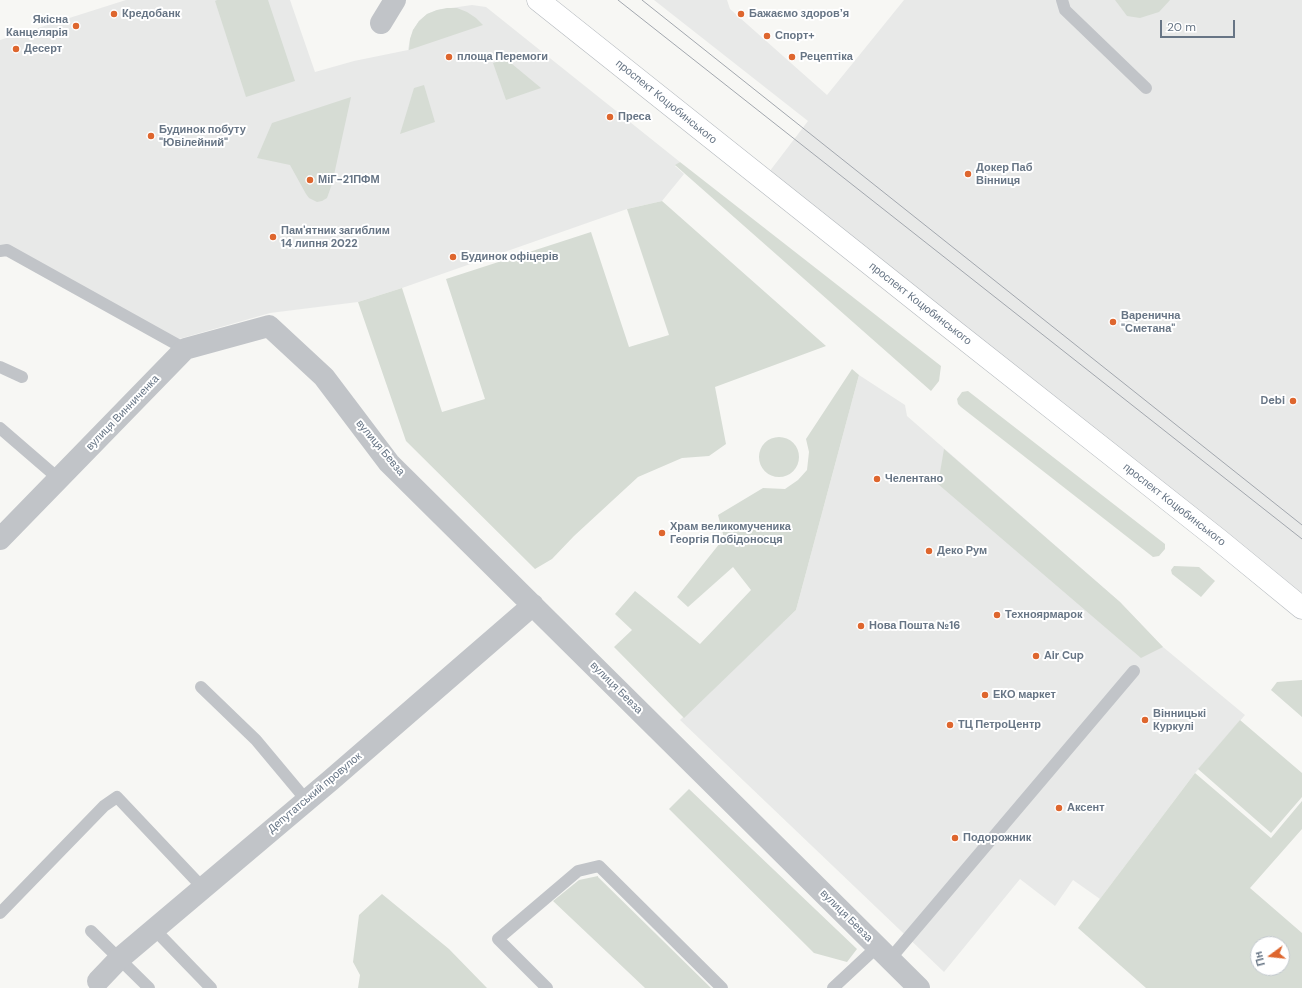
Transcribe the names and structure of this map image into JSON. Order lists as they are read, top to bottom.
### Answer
{
  "streets": {
    "main road": ["проспект Коцюбинського"],
    "street": ["вулиця Винниченка", "вулиця Бевза", "Депутатський провулок"]
  },
  "crossings": [
    ["вулиця Винниченка", "вулиця Бевза"],
    ["вулиця Бевза", "Депутатський провулок"]
  ],
  "places": [
    "Кредобанк",
    "Бажаємо здоровʼя",
    "Якісна Канцелярія",
    "Спорт+",
    "Десерт",
    "площа Перемоги",
    "Рецептіка",
    "Преса",
    "Будинок побуту \"Ювілейний\"",
    "Докер Паб Вінниця",
    "МіГ-21ПФМ",
    "Пам'ятник загиблим 14 липня 2022",
    "Будинок офіцерів",
    "Варенична \"Сметана\"",
    "Debi",
    "Челентано",
    "Храм великомученика Георгія Побідоносця",
    "Деко Рум",
    "Техноярмарок",
    "Нова Пошта №16",
    "Air Cup",
    "ЕКО маркет",
    "Вінницькі Куркулі",
    "ТЦ ПетроЦентр",
    "Аксент",
    "Подорожник"
  ],
  "scale_bar": "20 m",
  "north": "left"
}
